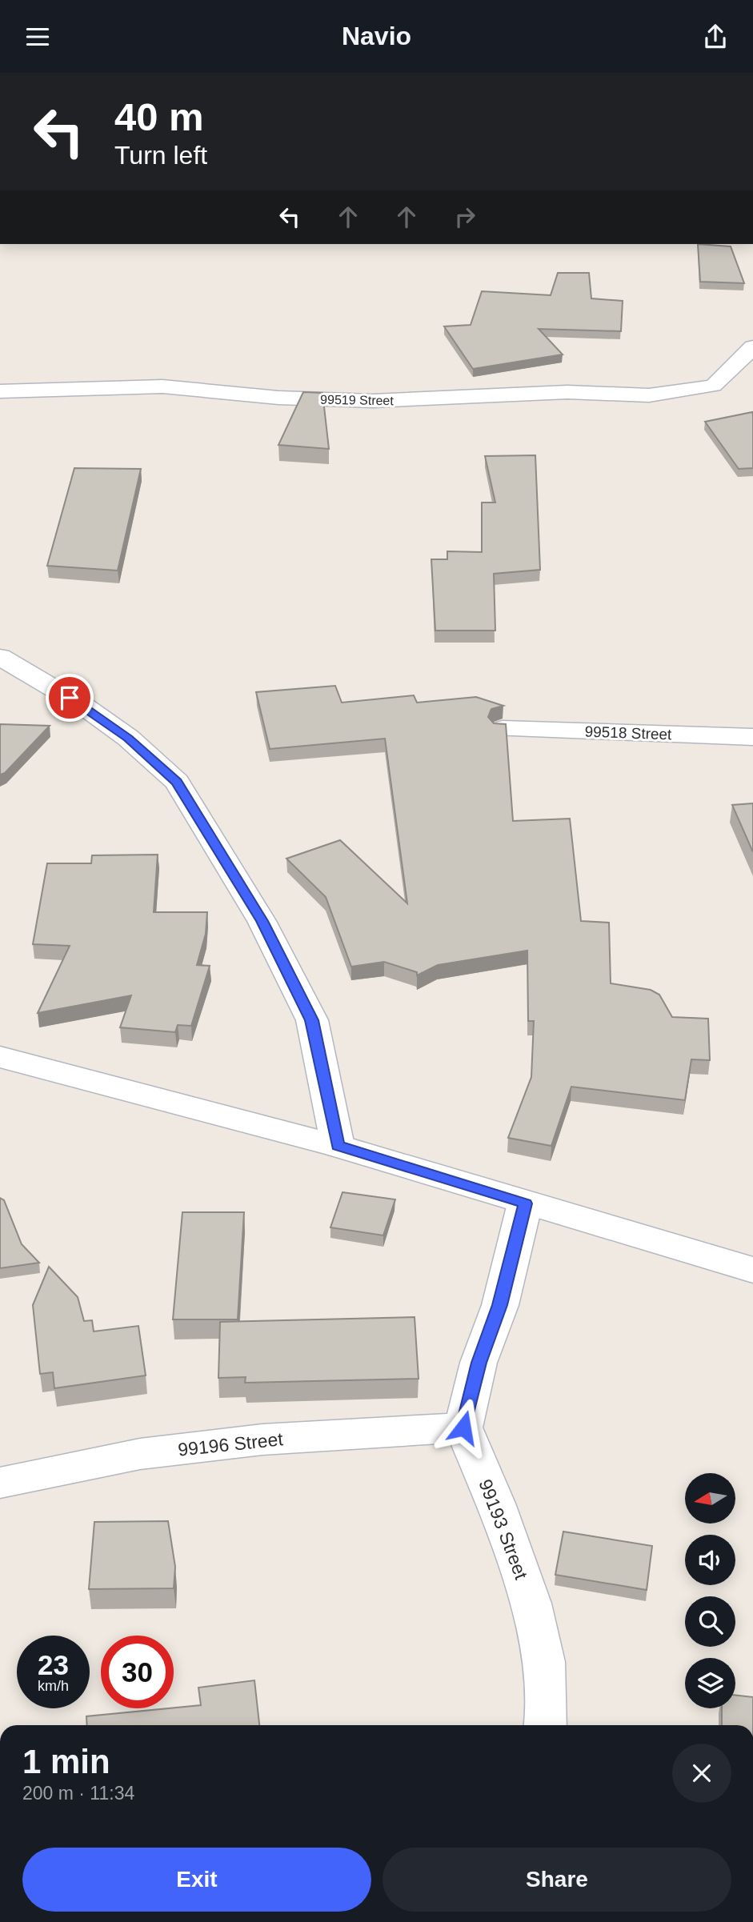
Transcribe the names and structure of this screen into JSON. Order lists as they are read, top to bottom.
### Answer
{
  "streets": {
    "street": [
      "99519 Street",
      "99518 Street",
      "99196 Street",
      "99193 Street"
    ]
  },
  "crossings": [
    ["99196 Street", "99193 Street"]
  ],
  "north": "left",
  "page": {
    "header": "Navio",
    "turn": ["40 m", "Turn left"],
    "speed": "23 km/h",
    "limit": "30",
    "heading": ["1 min", "200 m · 11:34"],
    "buttons": ["Exit", "Share"]
  }
}
